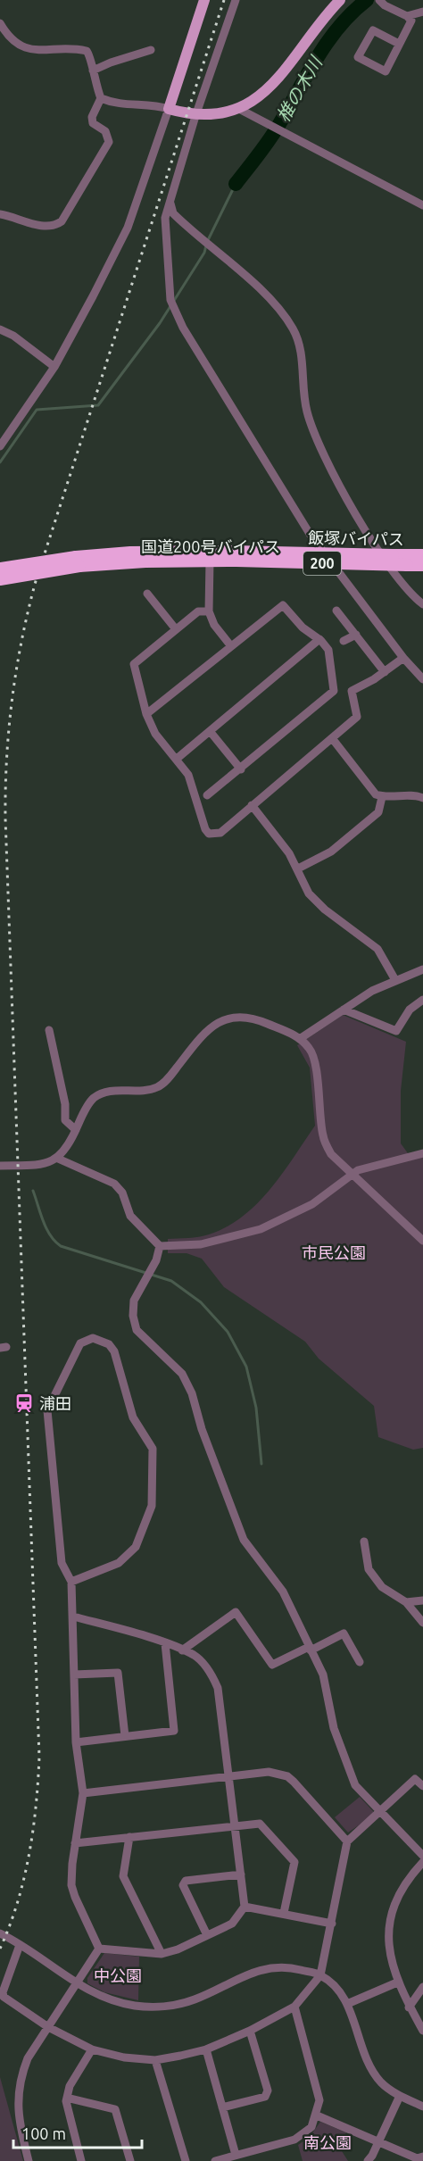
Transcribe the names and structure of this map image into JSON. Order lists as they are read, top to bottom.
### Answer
{
  "streets": {
    "highway": ["飯塚バイパス", "国道200号バイパス", "200"]
  },
  "crossings": [
    ["飯塚バイパス", "国道200号バイパス"]
  ],
  "water": ["椎の木川"],
  "parks": ["市民公園", "中公園", "南公園"],
  "places": {
    "station": ["浦田"]
  },
  "scale_bar": "100 m"
}
